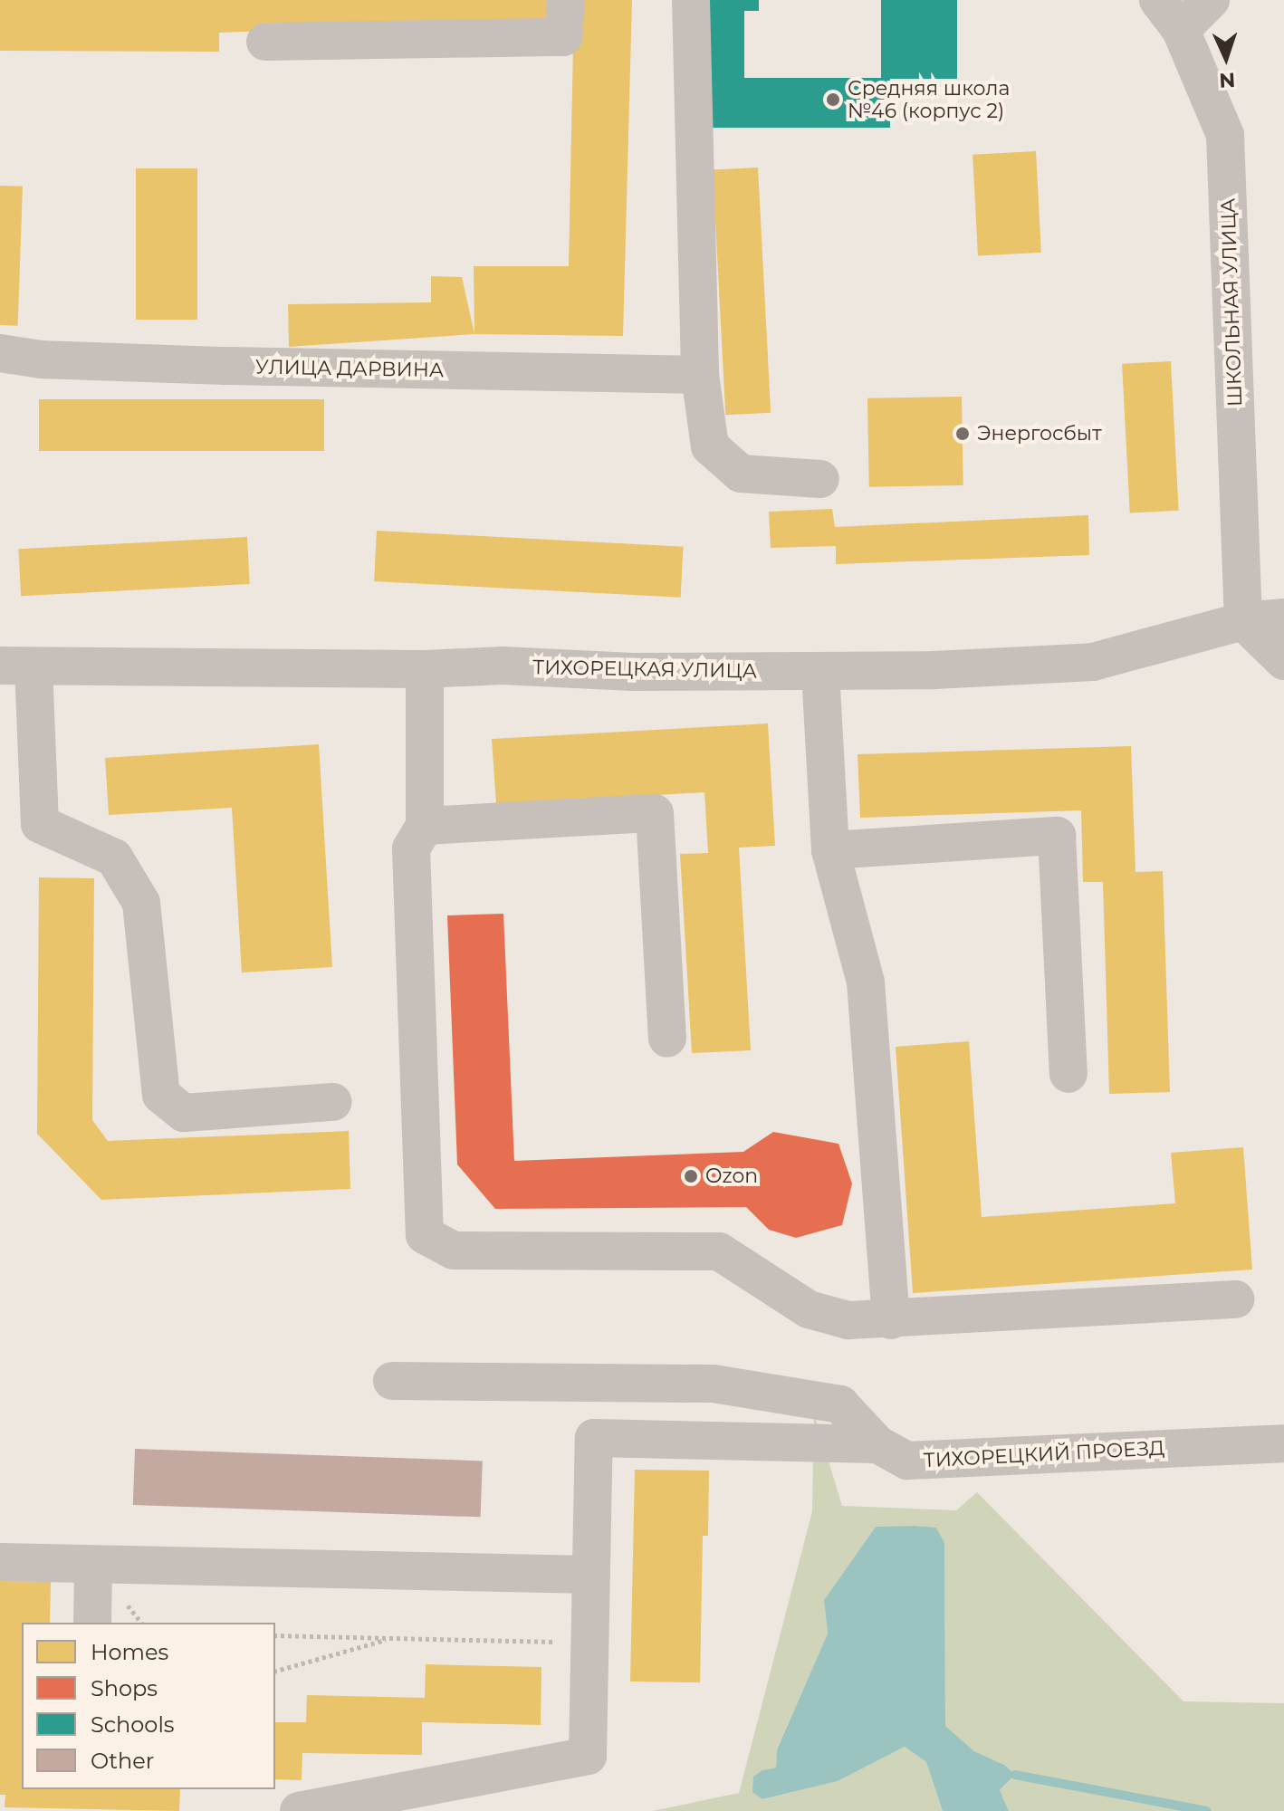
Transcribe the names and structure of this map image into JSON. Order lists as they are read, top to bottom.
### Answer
{
  "streets": {
    "street": [
      "ШКОЛЬНАЯ УЛИЦА",
      "УЛИЦА ДАРВИНА",
      "ТИХОРЕЦКАЯ УЛИЦА",
      "ТИХОРЕЦКИЙ ПРОЕЗД"
    ]
  },
  "crossings": [
    ["ШКОЛЬНАЯ УЛИЦА", "ТИХОРЕЦКАЯ УЛИЦА"]
  ],
  "places": ["Средняя школа №46 (корпус 2)", "Энергосбыт", "Ozon"],
  "legend": [
    "Homes",
    "Shops",
    "Schools",
    "Other"
  ],
  "north": "bottom"
}
